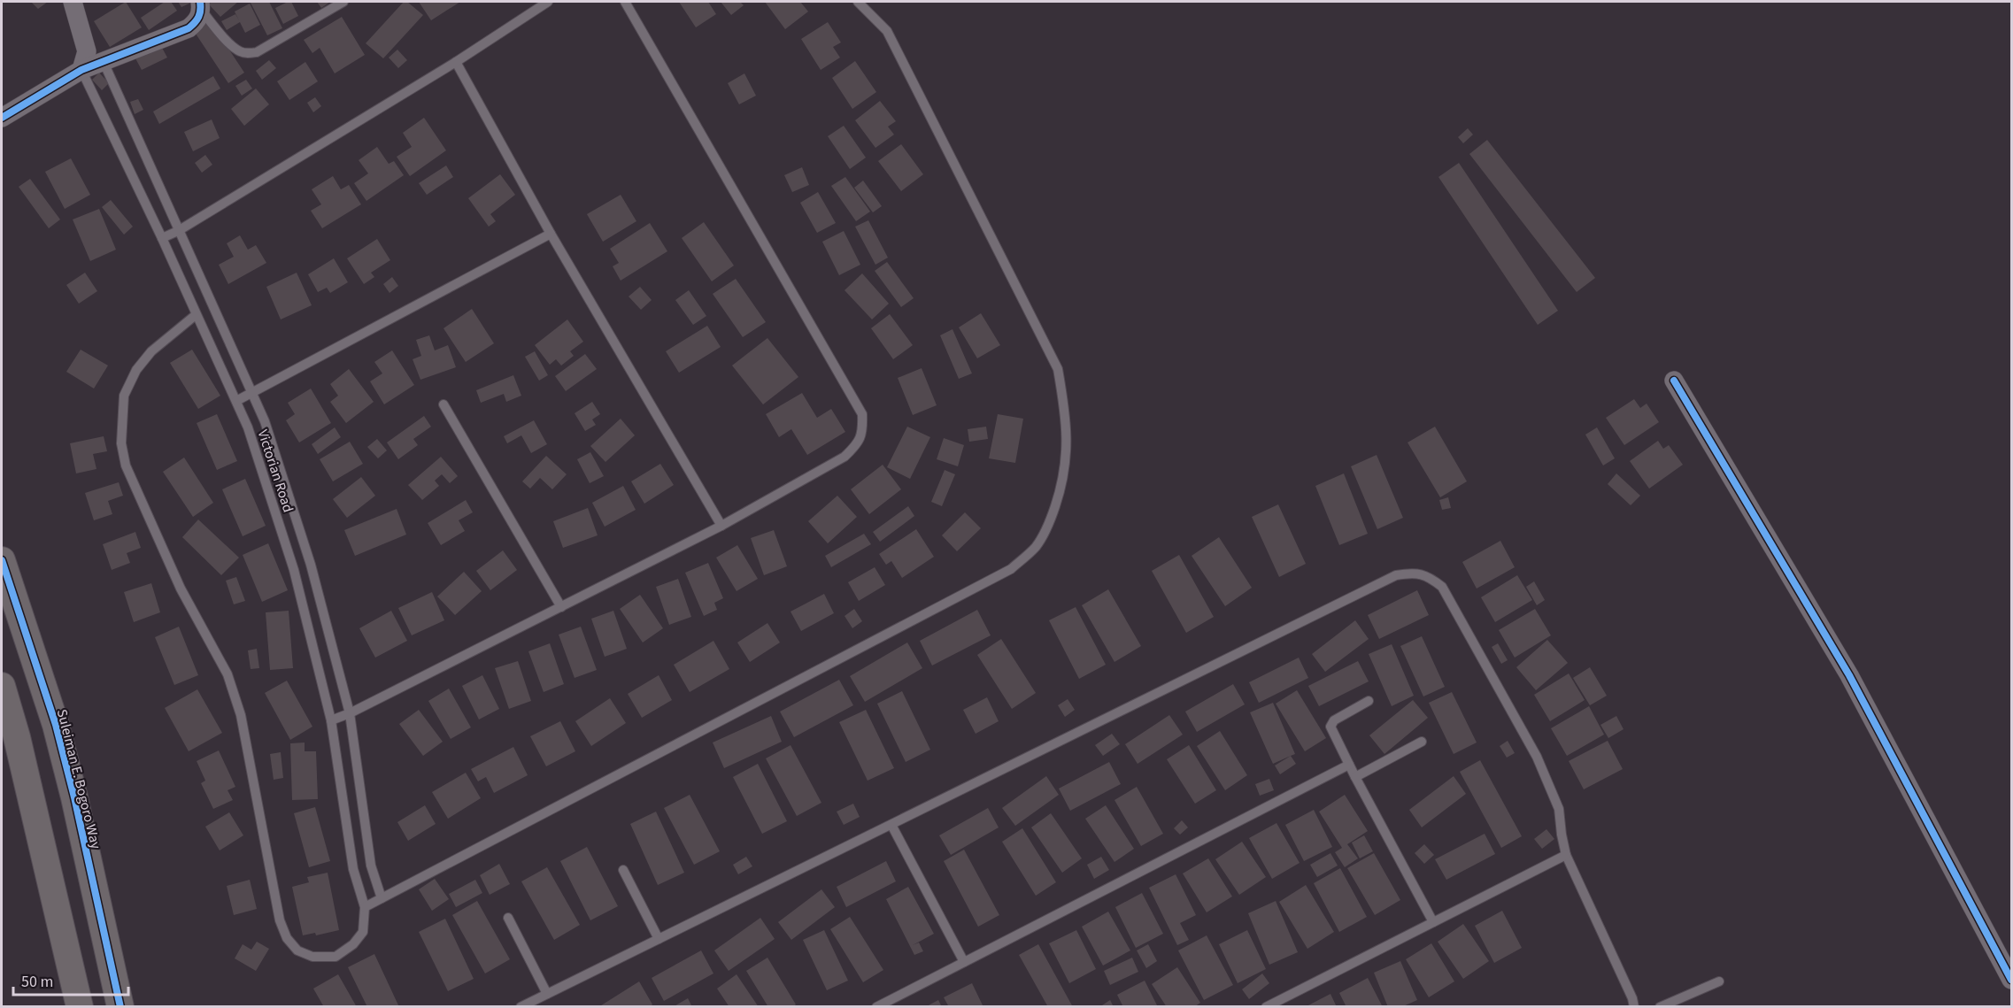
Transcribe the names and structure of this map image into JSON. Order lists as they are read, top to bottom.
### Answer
{
  "streets": {
    "street": ["Suleiman E. Bogoro Way"],
    "lane": ["Victorian Road"]
  },
  "scale_bar": "50 m"
}
